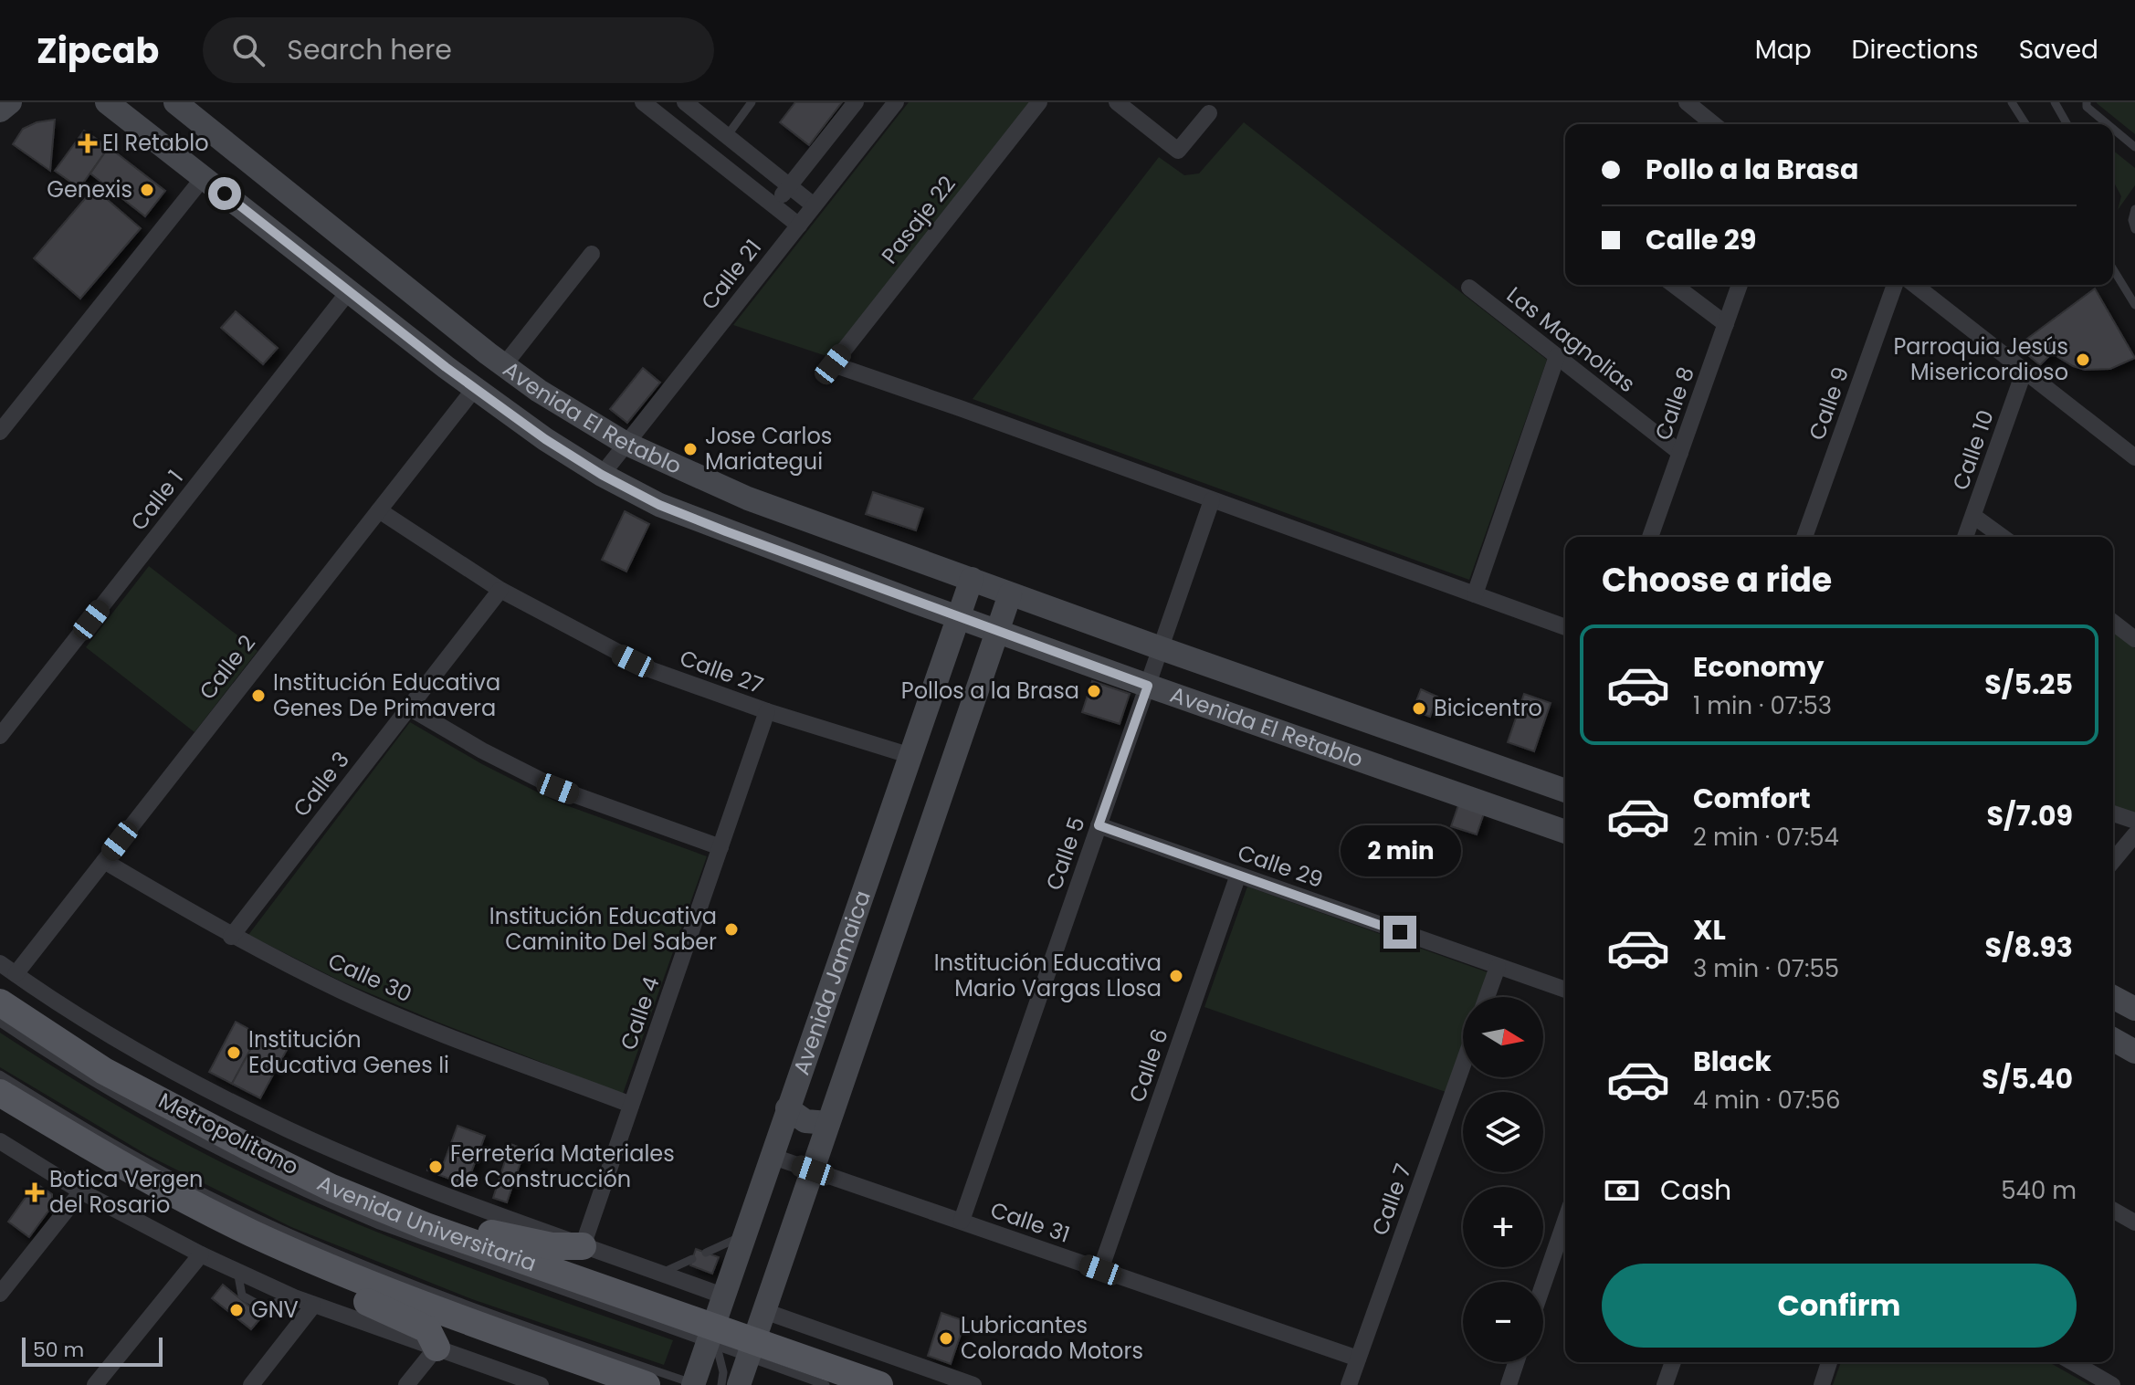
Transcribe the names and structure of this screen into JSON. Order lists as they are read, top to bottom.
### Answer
{
  "streets": {
    "main road": ["Avenida El Retablo", "Avenida Jamaica", "Avenida Universitaria"],
    "street": [
      "Pasaje 22",
      "Calle 21",
      "Las Magnolias",
      "Calle 8",
      "Calle 9",
      "Calle 10",
      "Calle 1",
      "Calle 2",
      "Calle 27",
      "Calle 3",
      "Calle 5",
      "Calle 29",
      "Calle 30",
      "Calle 4",
      "Calle 6",
      "Calle 7",
      "Calle 31"
    ],
    "lane": ["Metropolitano"]
  },
  "crossings": [
    ["Pasaje 22", "Calle 5"],
    ["Calle 21", "Avenida El Retablo"],
    ["Las Magnolias", "Calle 8"],
    ["Avenida El Retablo", "Calle 1"],
    ["Avenida El Retablo", "Calle 2"],
    ["Avenida El Retablo", "Calle 5"],
    ["Avenida El Retablo", "Avenida Jamaica"],
    ["Calle 2", "Calle 27"],
    ["Calle 2", "Calle 30"],
    ["Calle 2", "Avenida Universitaria"],
    ["Calle 27", "Calle 3"],
    ["Calle 27", "Avenida Jamaica"],
    ["Calle 27", "Calle 4"],
    ["Calle 3", "Calle 30"],
    ["Calle 5", "Calle 29"],
    ["Calle 5", "Calle 31"],
    ["Calle 29", "Calle 6"],
    ["Calle 30", "Calle 4"],
    ["Avenida Jamaica", "Metropolitano"],
    ["Avenida Jamaica", "Avenida Universitaria"],
    ["Avenida Jamaica", "Calle 31"],
    ["Calle 4", "Avenida Universitaria"],
    ["Calle 6", "Calle 31"],
    ["Metropolitano", "Avenida Universitaria"],
    ["Calle 7", "Calle 31"]
  ],
  "places": {
    "health": ["El Retablo", "Botica Vergen del Rosario"],
    "other": [
      "Genexis",
      "Parroquia Jesús Misericordioso",
      "Jose Carlos Mariategui",
      "Pollos a la Brasa",
      "Institución Educativa Genes De Primavera",
      "Bicicentro",
      "Institución Educativa Caminito Del Saber",
      "Institución Educativa Mario Vargas Llosa",
      "Institución Educativa Genes Ii",
      "Ferretería Materiales de Construcción",
      "GNV",
      "Lubricantes Colorado Motors"
    ]
  },
  "scale_bar": "50 m",
  "north": "right",
  "page": {
    "header": "Zipcab",
    "search": "Search here",
    "nav": ["Map", "Directions", "Saved"],
    "banner": ["Pollo a la Brasa", "Calle 29"],
    "heading": "Choose a ride",
    "list": [
      {
        "name": "Economy",
        "note": "1 min · 07:53",
        "value": "S/5.25"
      },
      {
        "name": "Comfort",
        "note": "2 min · 07:54",
        "value": "S/7.09"
      },
      {
        "name": "XL",
        "note": "3 min · 07:55",
        "value": "S/8.93"
      },
      {
        "name": "Black",
        "note": "4 min · 07:56",
        "value": "S/5.40"
      }
    ],
    "bubble": "2 min",
    "map_buttons": ["+", "−"],
    "pay": ["Cash", "540 m"],
    "buttons": "Confirm",
    "scale": "50 m"
  }
}
